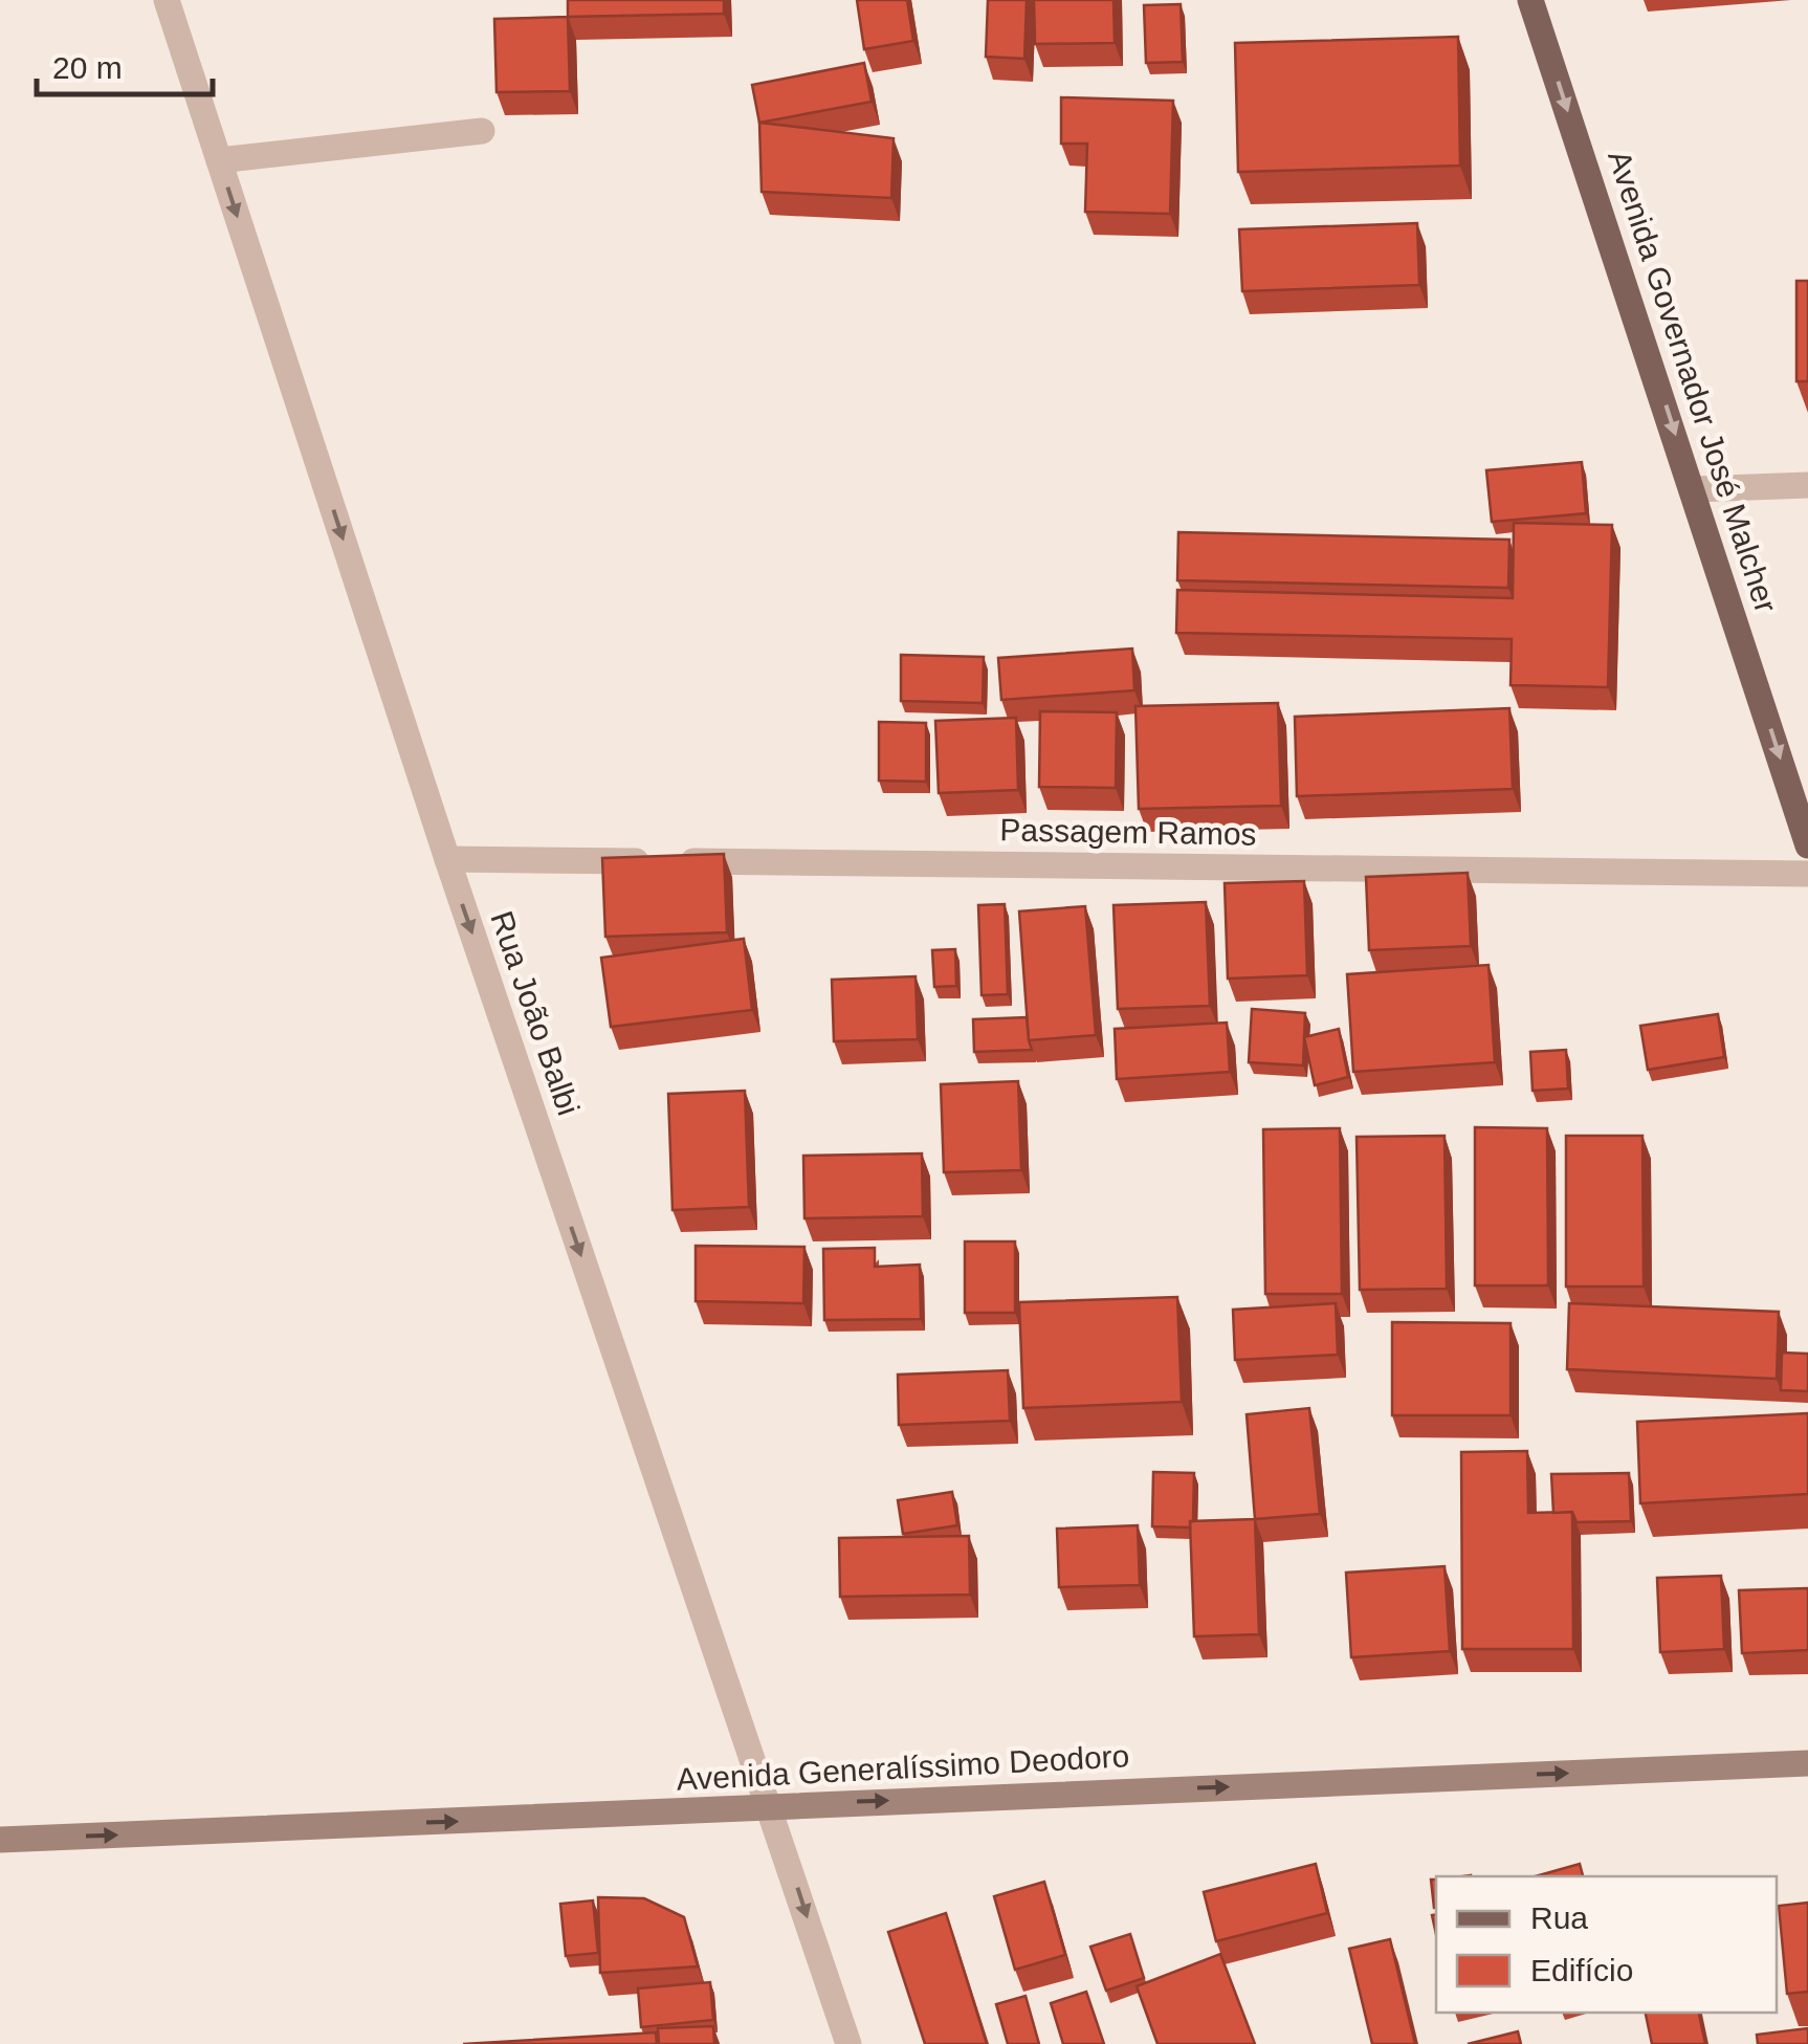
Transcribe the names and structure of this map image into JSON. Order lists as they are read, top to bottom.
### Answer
{
  "streets": {
    "main road": ["Avenida Governador José Malcher"],
    "street": ["Passagem Ramos", "Rua João Balbi", "Avenida Generalíssimo Deodoro"]
  },
  "crossings": [
    ["Passagem Ramos", "Rua João Balbi"],
    ["Rua João Balbi", "Avenida Generalíssimo Deodoro"]
  ],
  "one_way": ["Avenida Governador José Malcher", "Rua João Balbi", "Avenida Generalíssimo Deodoro"],
  "legend": ["Rua", "Edifício"],
  "scale_bar": "20 m"
}
